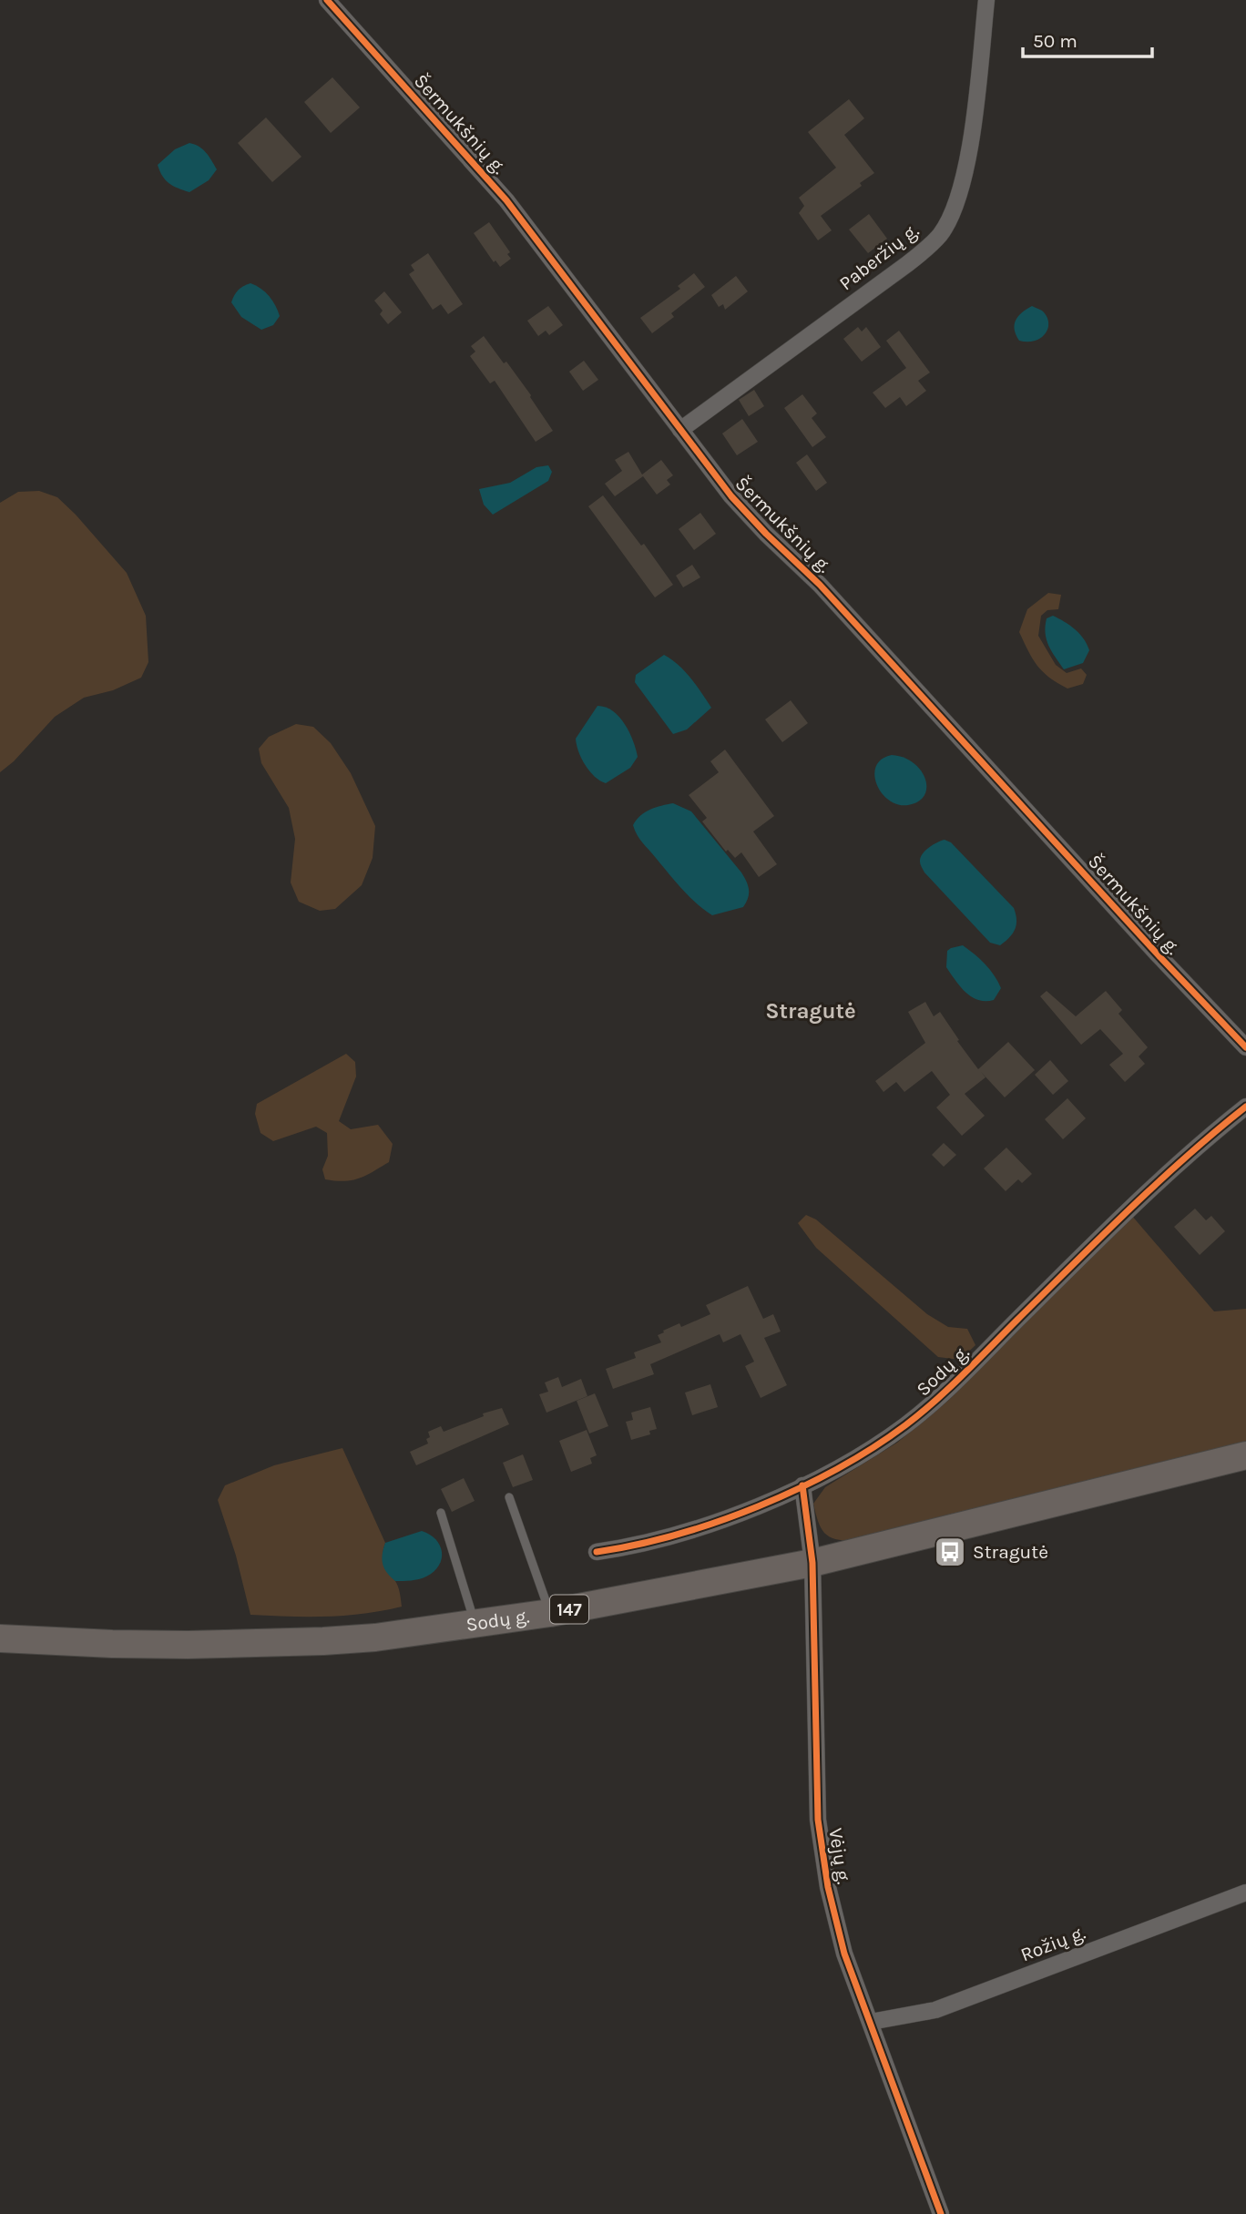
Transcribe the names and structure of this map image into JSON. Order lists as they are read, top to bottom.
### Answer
{
  "streets": {
    "main road": ["Sodų g.", "147"],
    "street": [
      "Šermukšnių g.",
      "Paberžių g.",
      "Vėjų g.",
      "Rožių g."
    ]
  },
  "crossings": [
    ["Šermukšnių g.", "Paberžių g."],
    ["Sodų g.", "Vėjų g."],
    ["Vėjų g.", "Rožių g."]
  ],
  "districts": ["Stragutė"],
  "places": {
    "bus stop": ["Stragutė"]
  },
  "scale_bar": "50 m"
}
